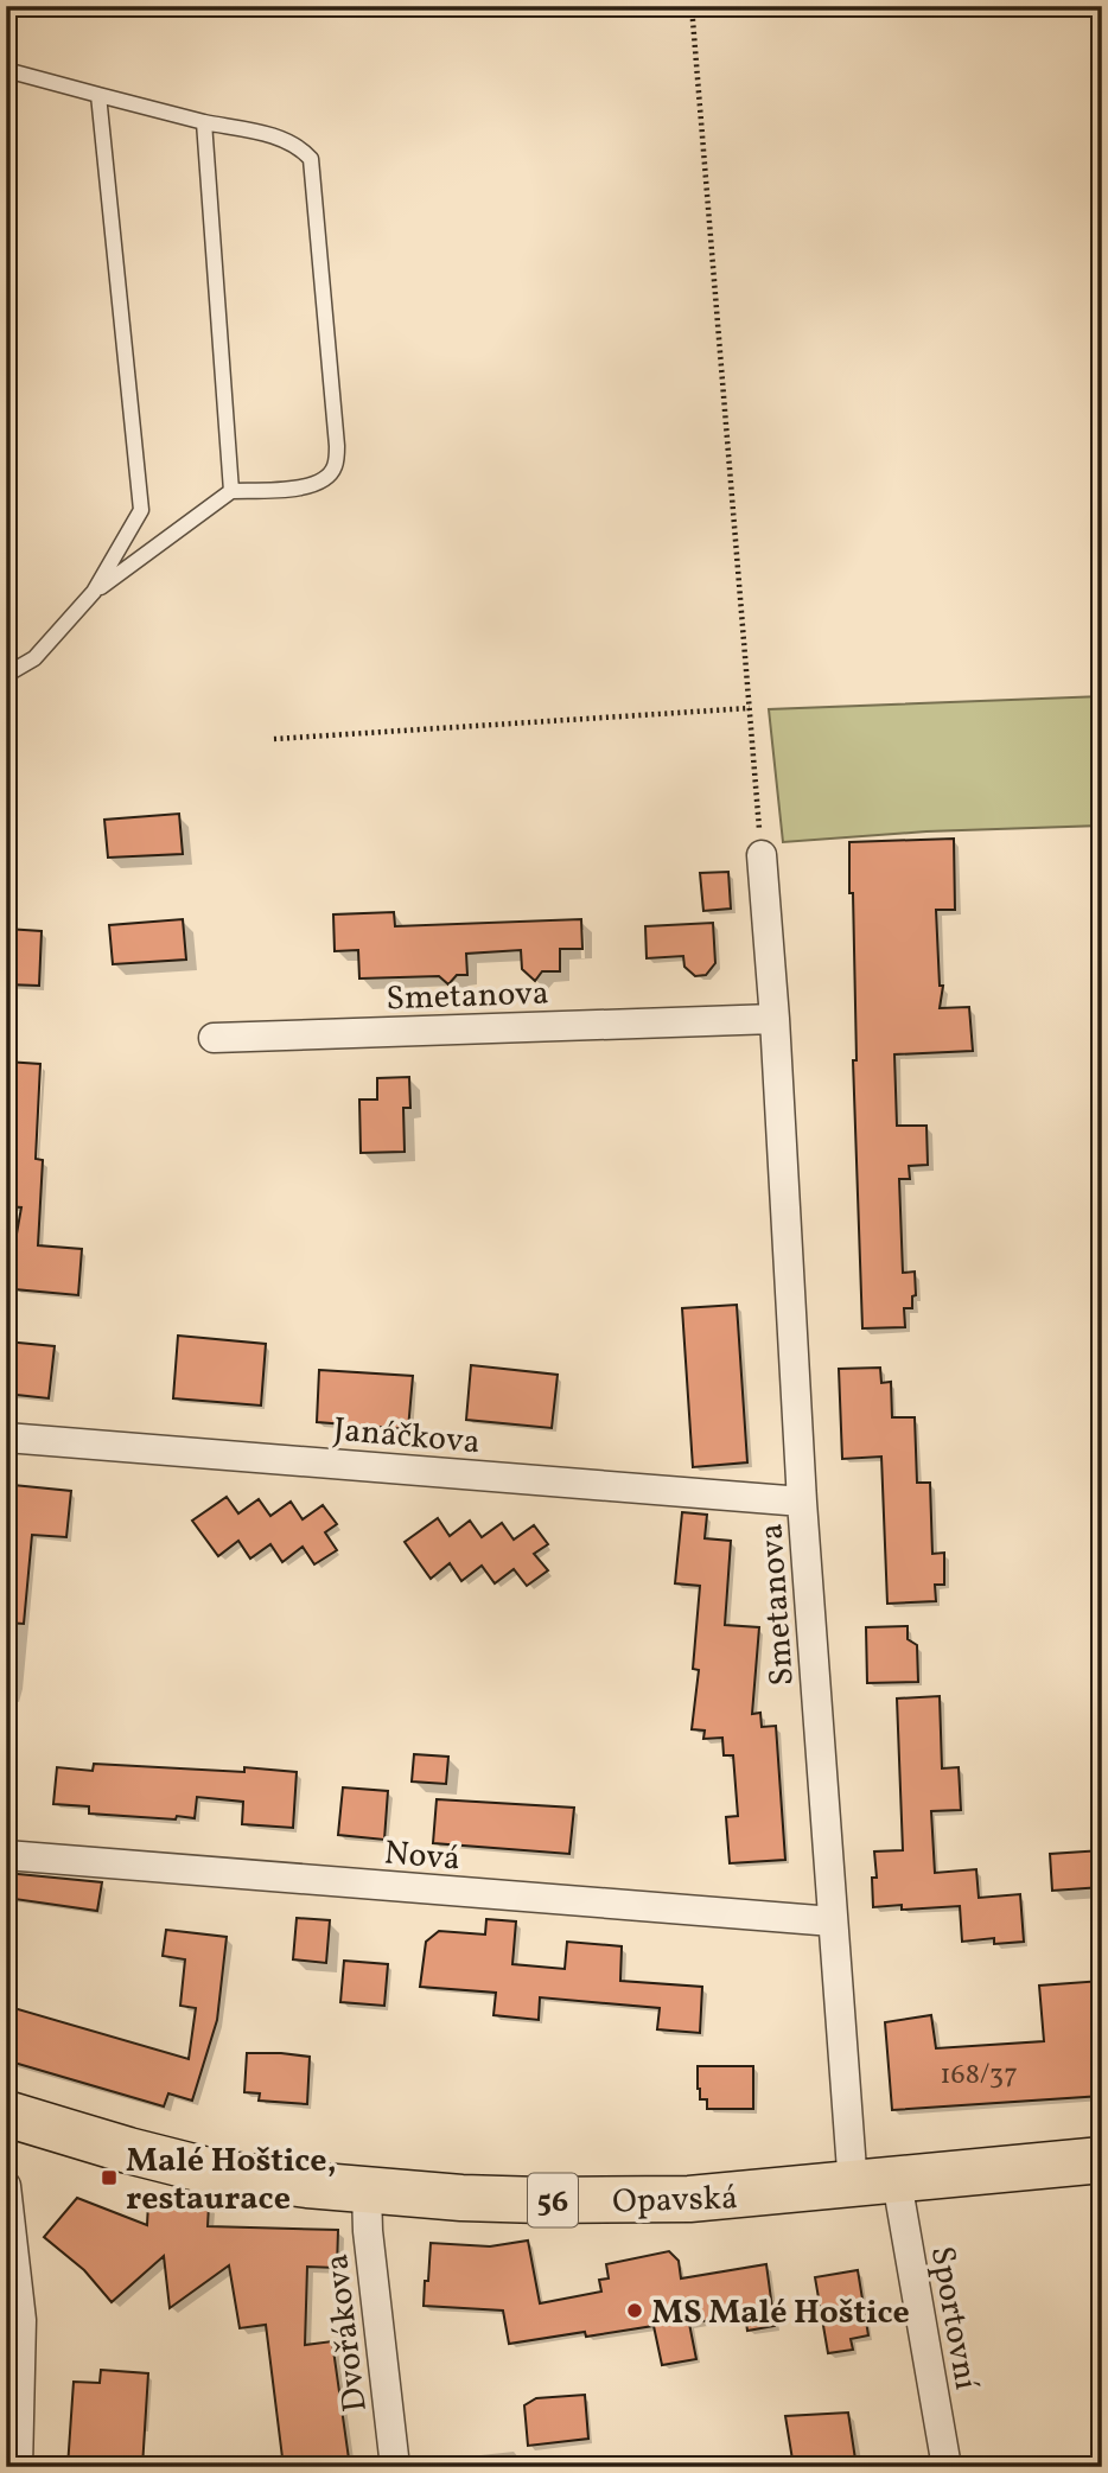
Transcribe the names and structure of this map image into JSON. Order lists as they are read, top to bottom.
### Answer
{
  "streets": {
    "main road": ["Opavská", "56"],
    "street": [
      "Smetanova",
      "Janáčkova",
      "Nová",
      "Sportovní",
      "Dvořákova"
    ]
  },
  "crossings": [
    ["Smetanova", "Janáčkova"],
    ["Smetanova", "Nová"],
    ["Smetanova", "Opavská"],
    ["Opavská", "Sportovní"],
    ["Opavská", "Dvořákova"]
  ],
  "places": {
    "transit": ["Malé Hoštice, restaurace"],
    "other": ["MS Malé Hoštice"]
  },
  "house_numbers": ["168/37"]
}
